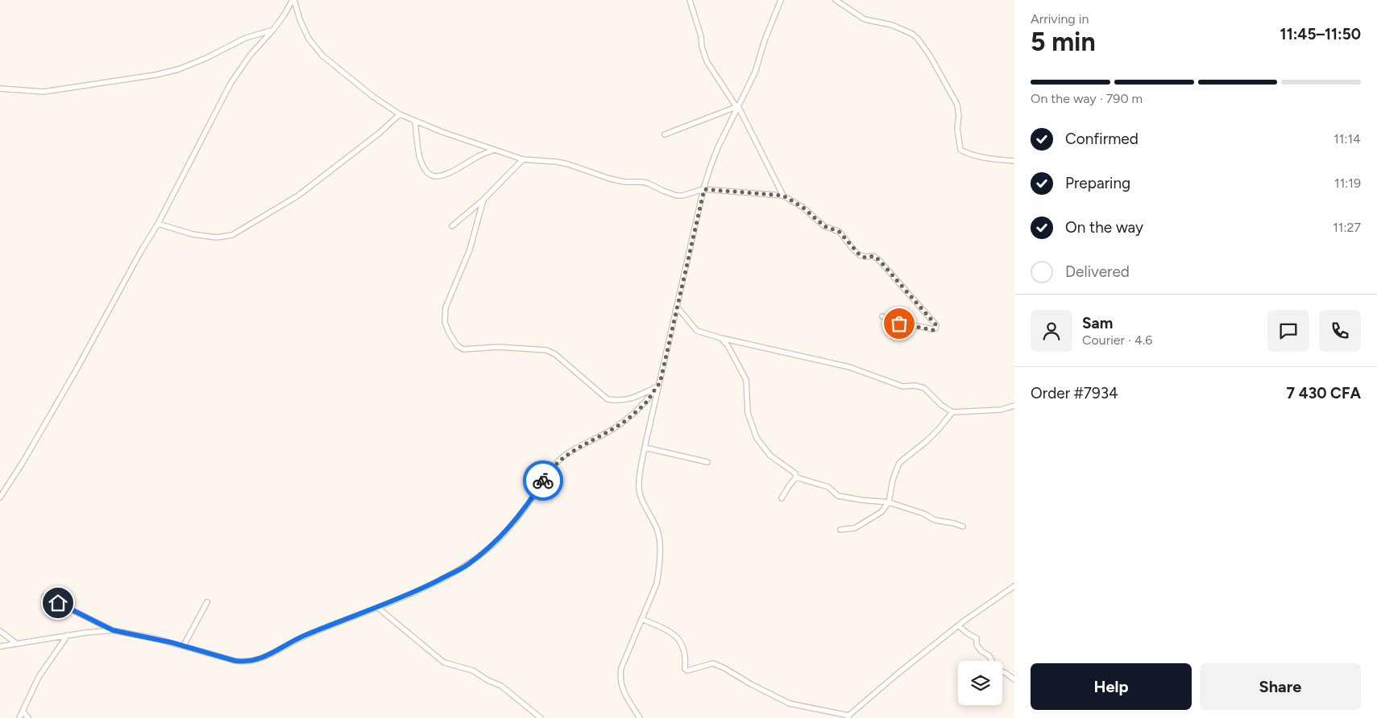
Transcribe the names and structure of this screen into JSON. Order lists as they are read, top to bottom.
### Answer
{
  "page": {
    "heading": ["5 min", "Arriving in", "11:45–11:50"],
    "panel": [
      "Sam",
      "Courier · 4.6",
      "Order #7934",
      "7 430 CFA"
    ],
    "bar": "On the way · 790 m",
    "list": [
      ["Confirmed", "11:14"],
      ["Preparing", "11:19"],
      ["On the way", "11:27"],
      "Delivered"
    ],
    "buttons": ["Help", "Share"]
  }
}
